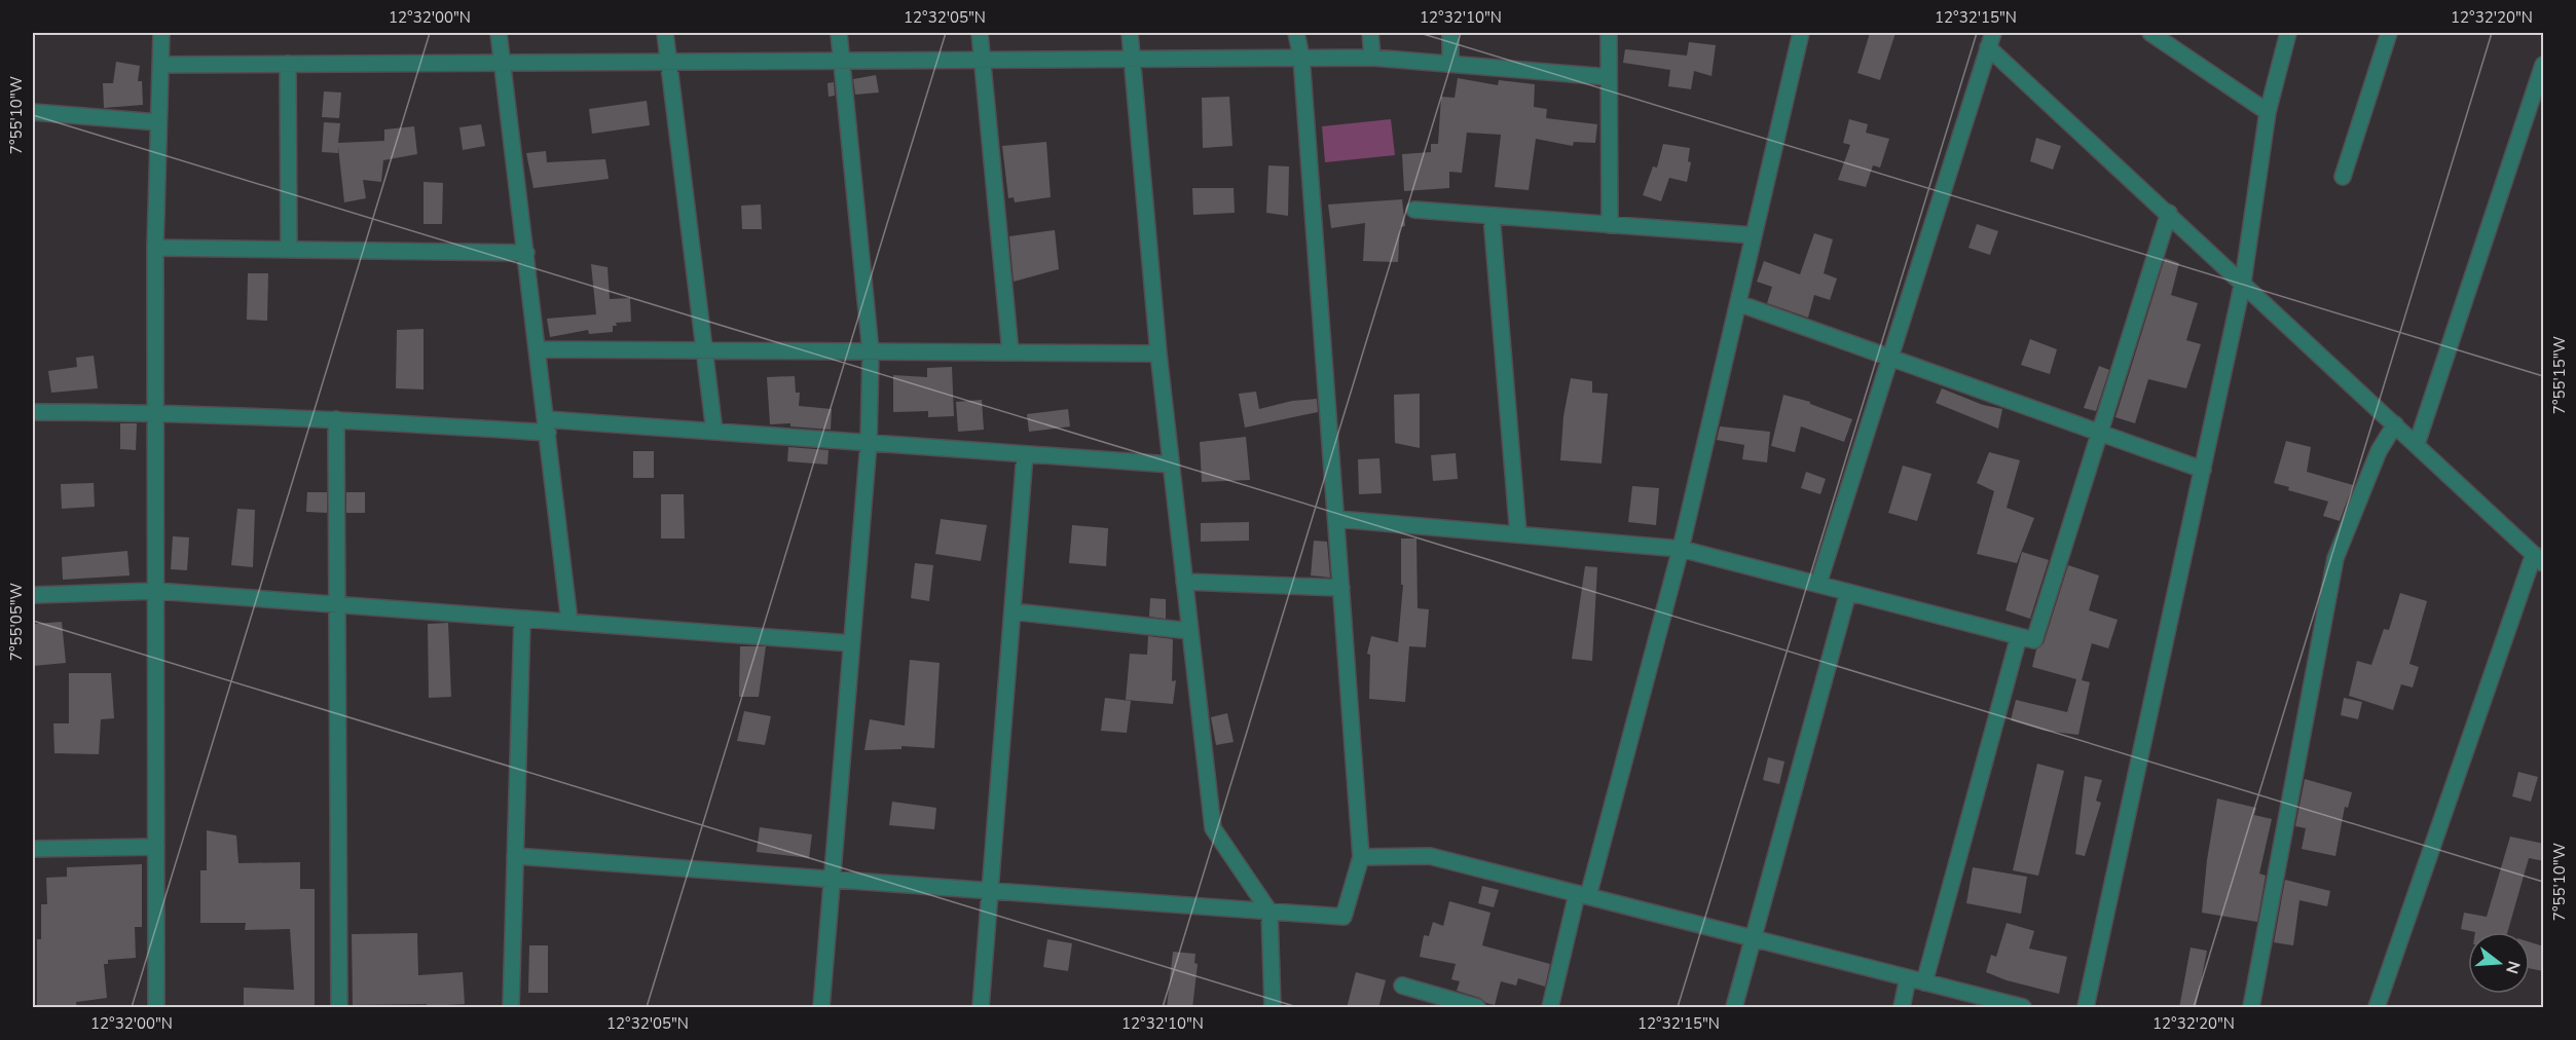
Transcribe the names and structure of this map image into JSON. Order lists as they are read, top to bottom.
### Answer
{
  "north": "right",
  "coordinates": [
    "12°32'00\"N",
    "12°32'05\"N",
    "12°32'10\"N",
    "12°32'15\"N",
    "12°32'20\"N",
    "7°55'10\"W",
    "7°55'15\"W",
    "7°55'05\"W"
  ]
}
